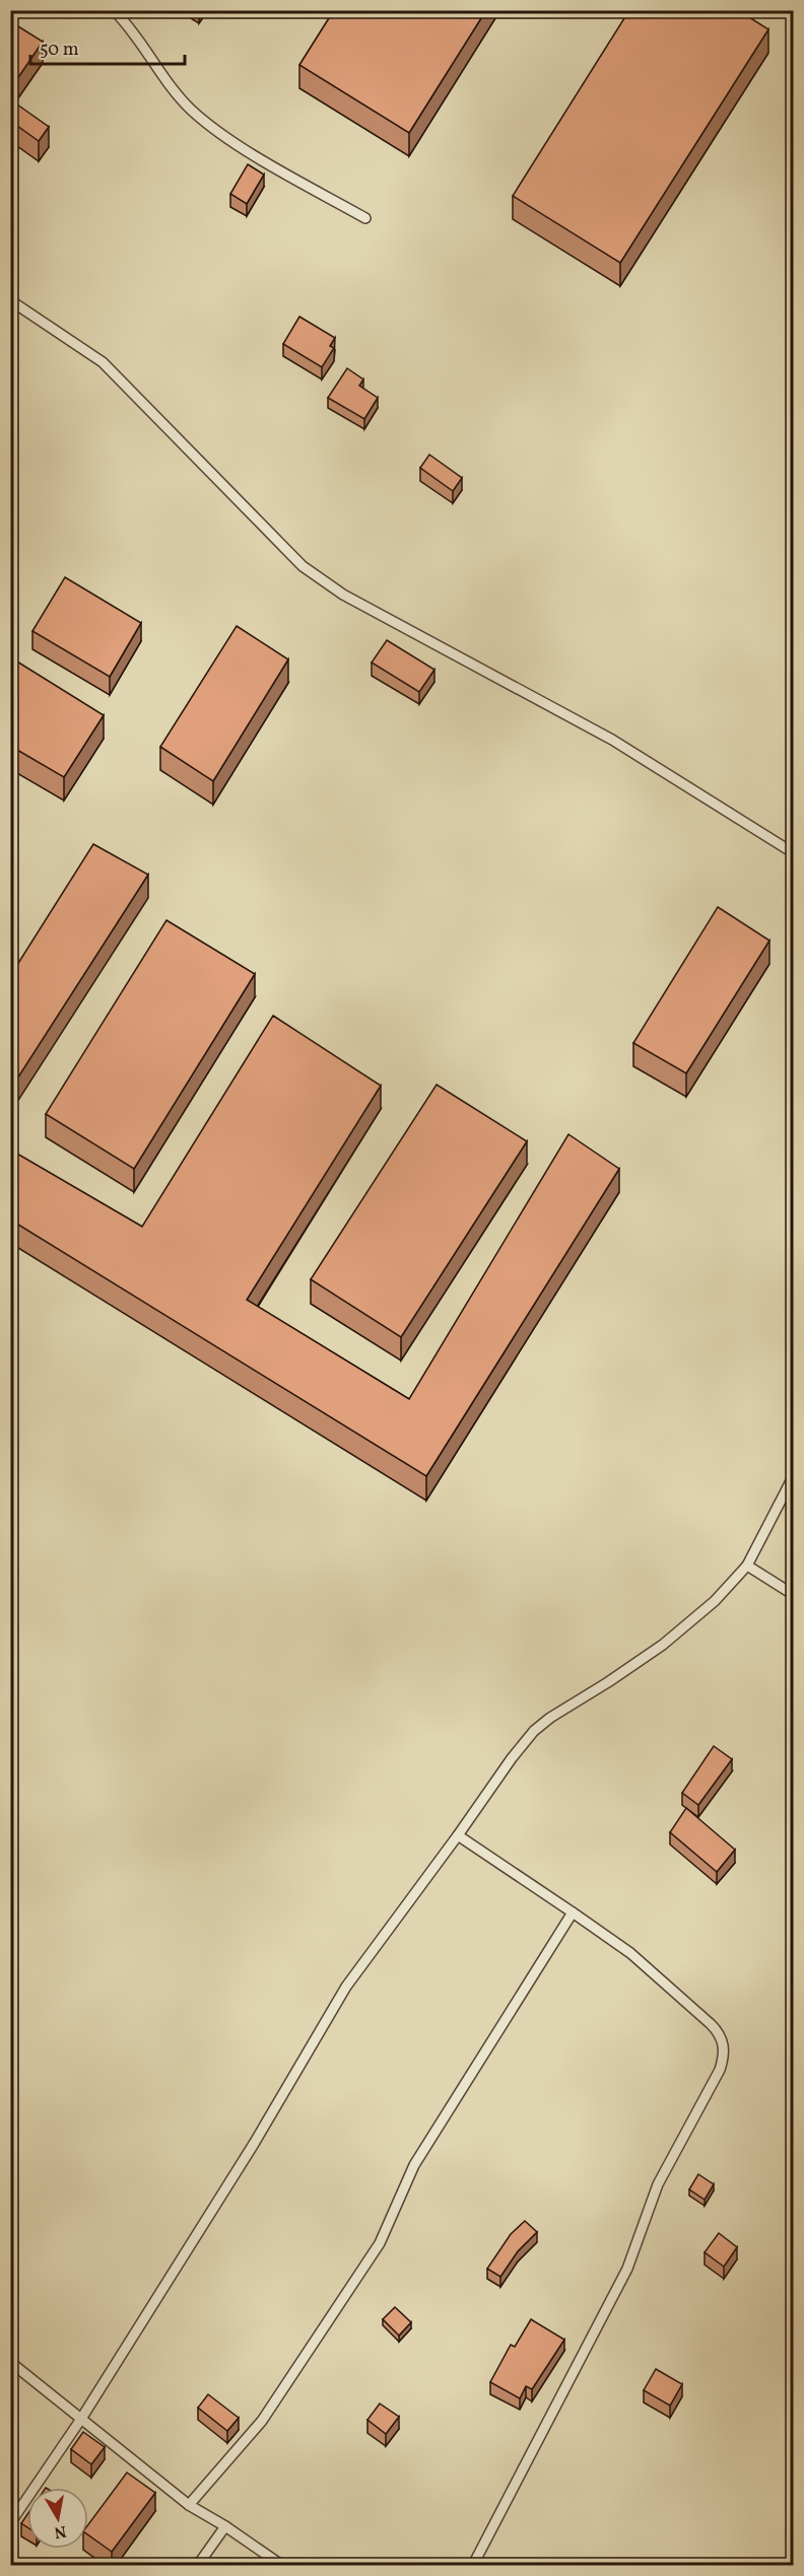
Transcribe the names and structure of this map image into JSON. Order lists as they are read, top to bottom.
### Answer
{
  "scale_bar": "50 m",
  "north": "bottom"
}
